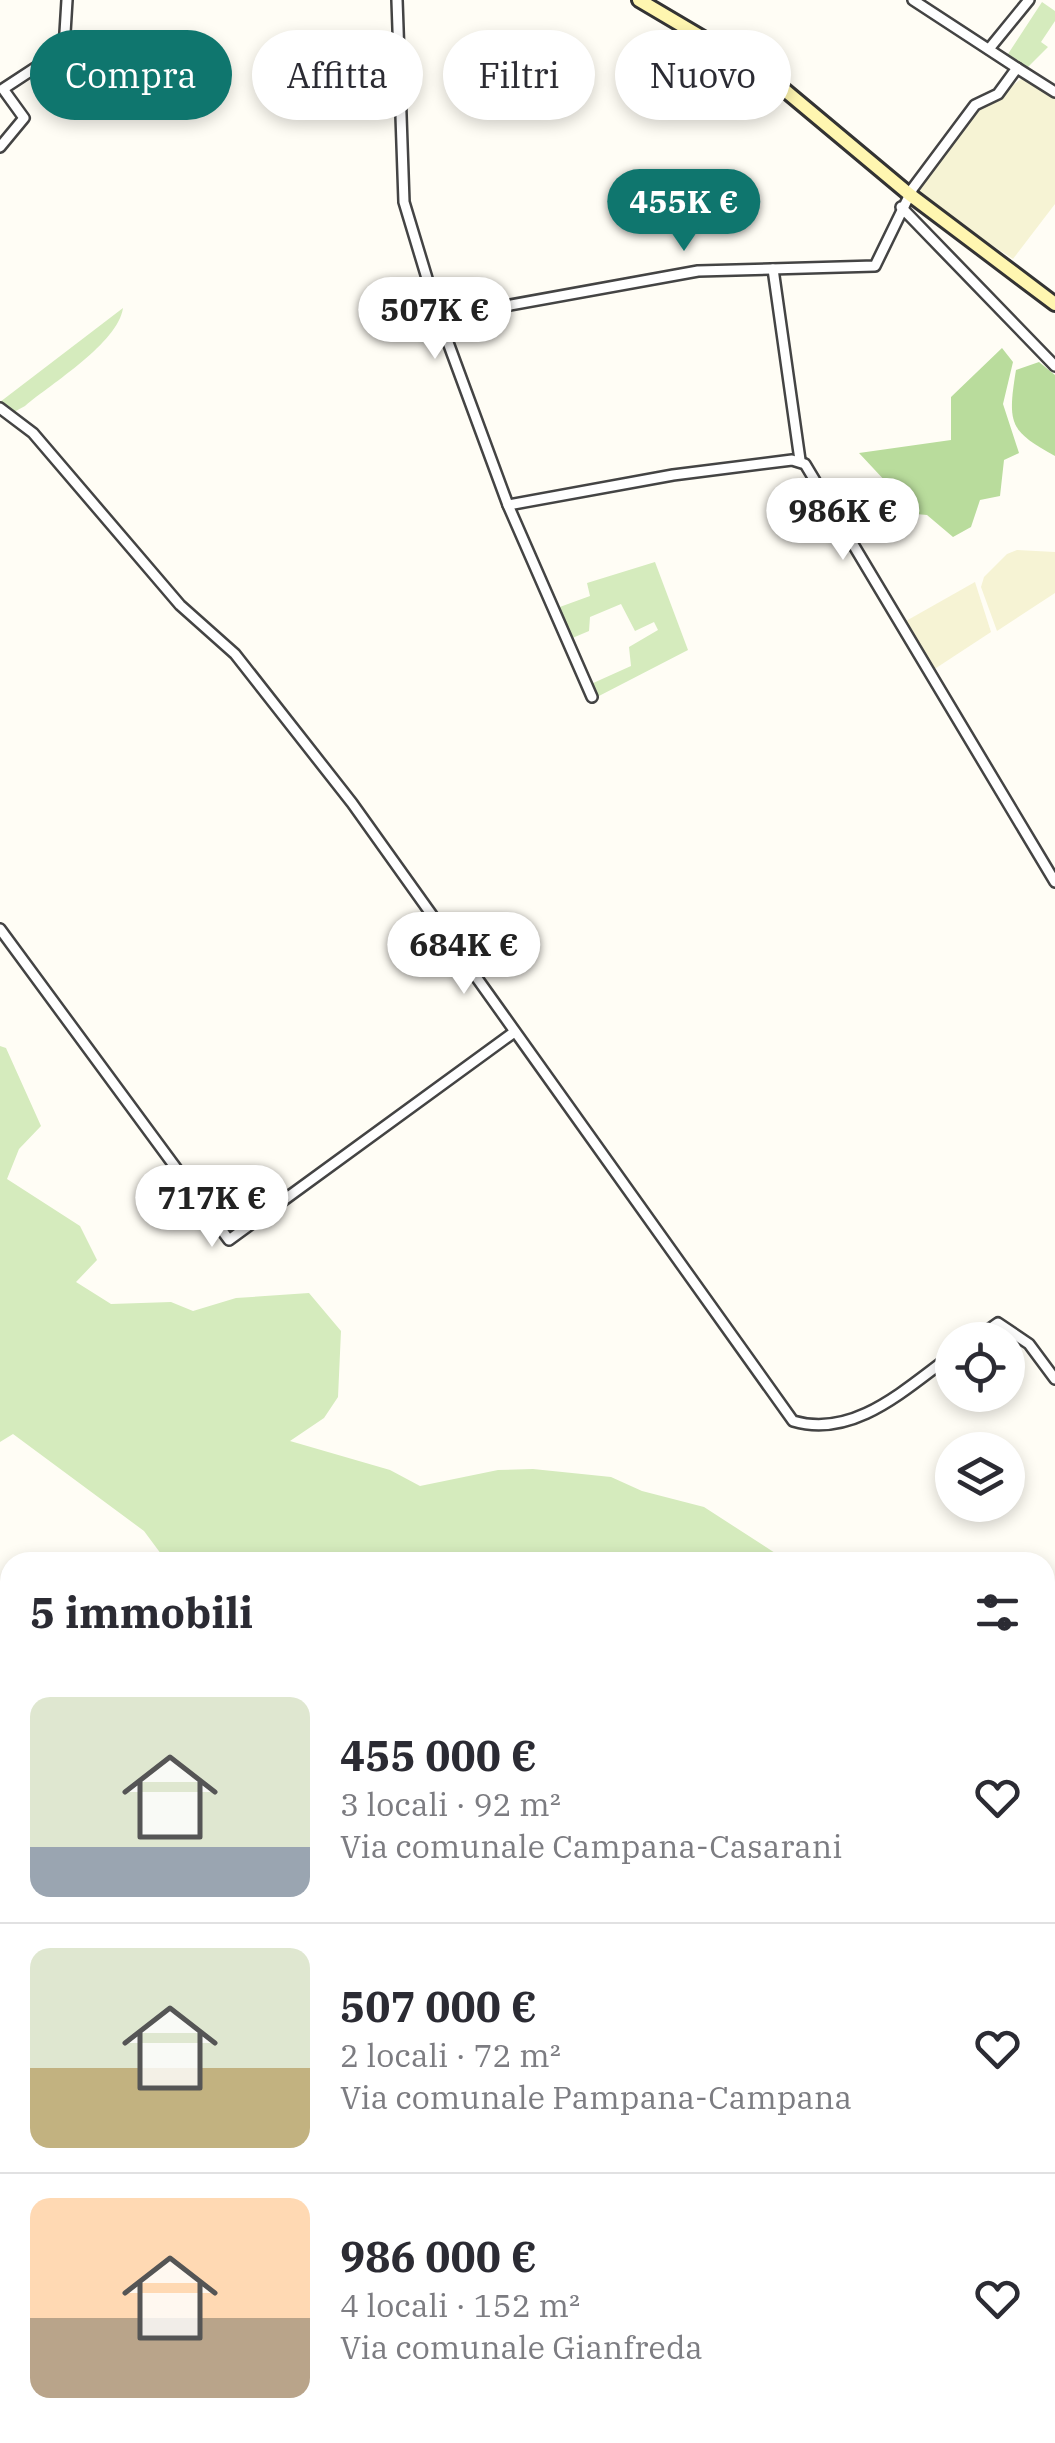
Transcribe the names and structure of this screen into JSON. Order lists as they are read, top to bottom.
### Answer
{
  "page": {
    "chip": [
      "Compra",
      "Affitta",
      "Filtri",
      "Nuovo"
    ],
    "price": [
      "455K €",
      "507K €",
      "986K €",
      "684K €",
      "717K €"
    ],
    "heading": "5 immobili",
    "list": [
      {
        "name": "455 000 €",
        "note": "3 locali · 92 m² · Via comunale Campana-Casarani"
      },
      {
        "name": "507 000 €",
        "note": "2 locali · 72 m² · Via comunale Pampana-Campana"
      },
      {
        "name": "986 000 €",
        "note": "4 locali · 152 m² · Via comunale Gianfreda"
      }
    ]
  }
}
